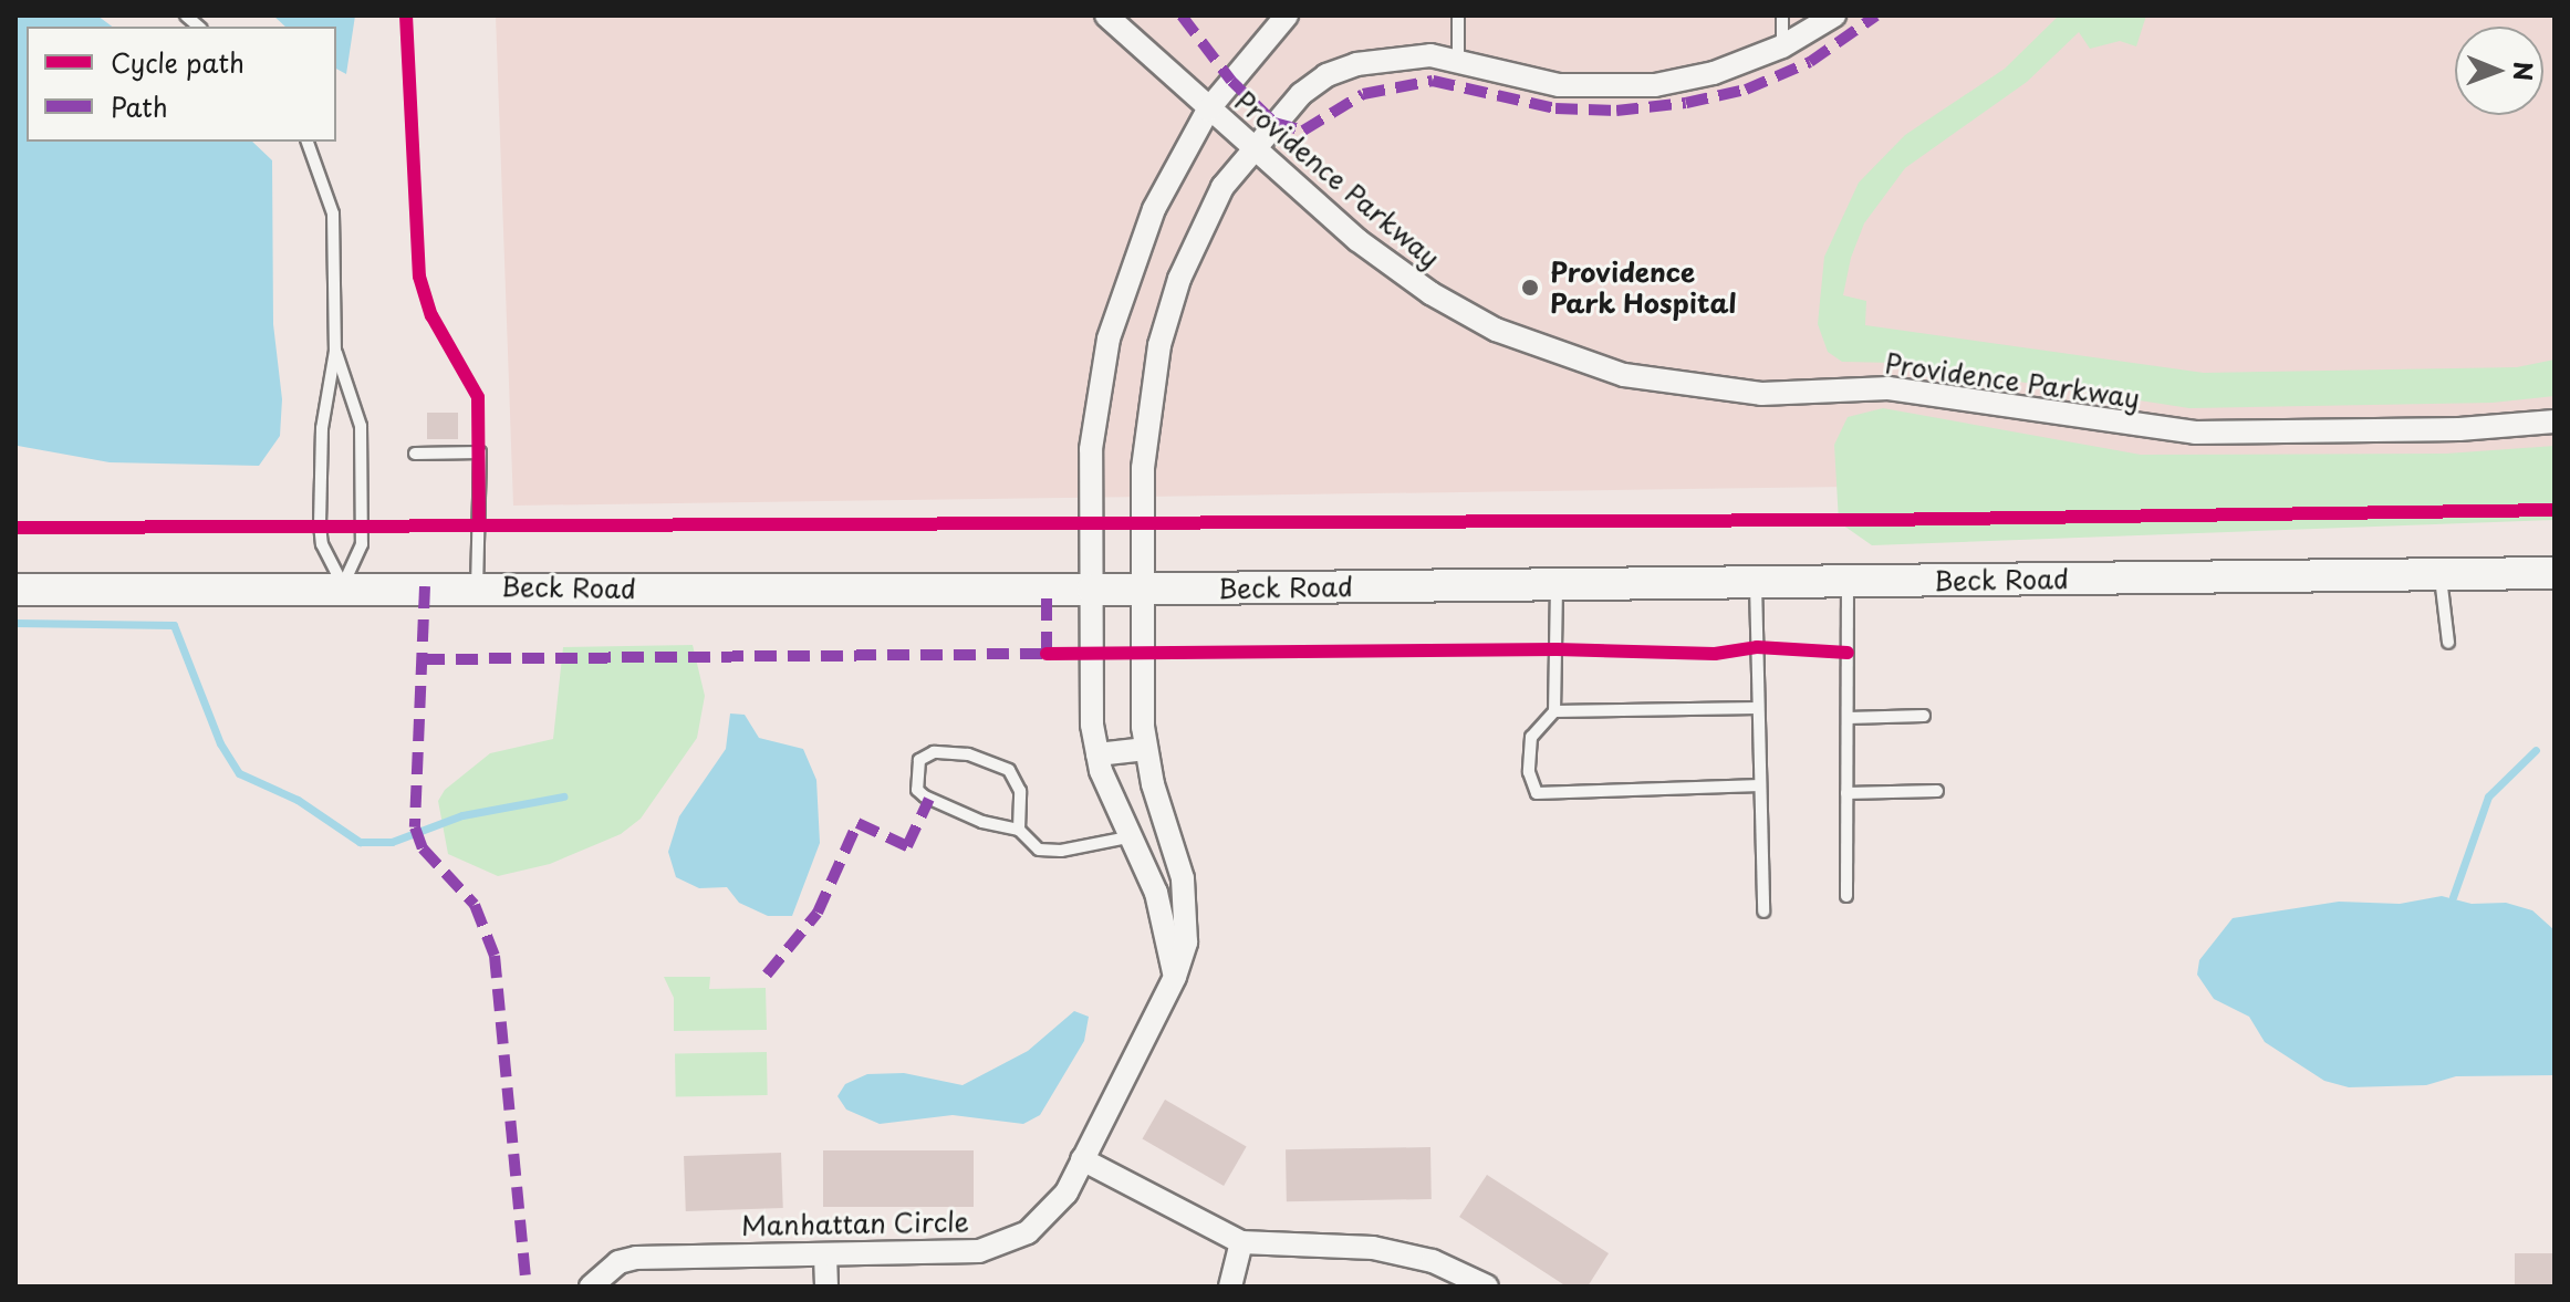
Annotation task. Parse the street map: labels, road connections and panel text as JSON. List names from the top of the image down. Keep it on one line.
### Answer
{"streets":{"main road":["Beck Road"],"street":["Providence Parkway","Manhattan Circle"]},"crossings":[["Providence Parkway","Manhattan Circle"],["Beck Road","Manhattan Circle"]],"places":["Providence Park Hospital"],"legend":["Cycle path","Path"],"north":"right"}
